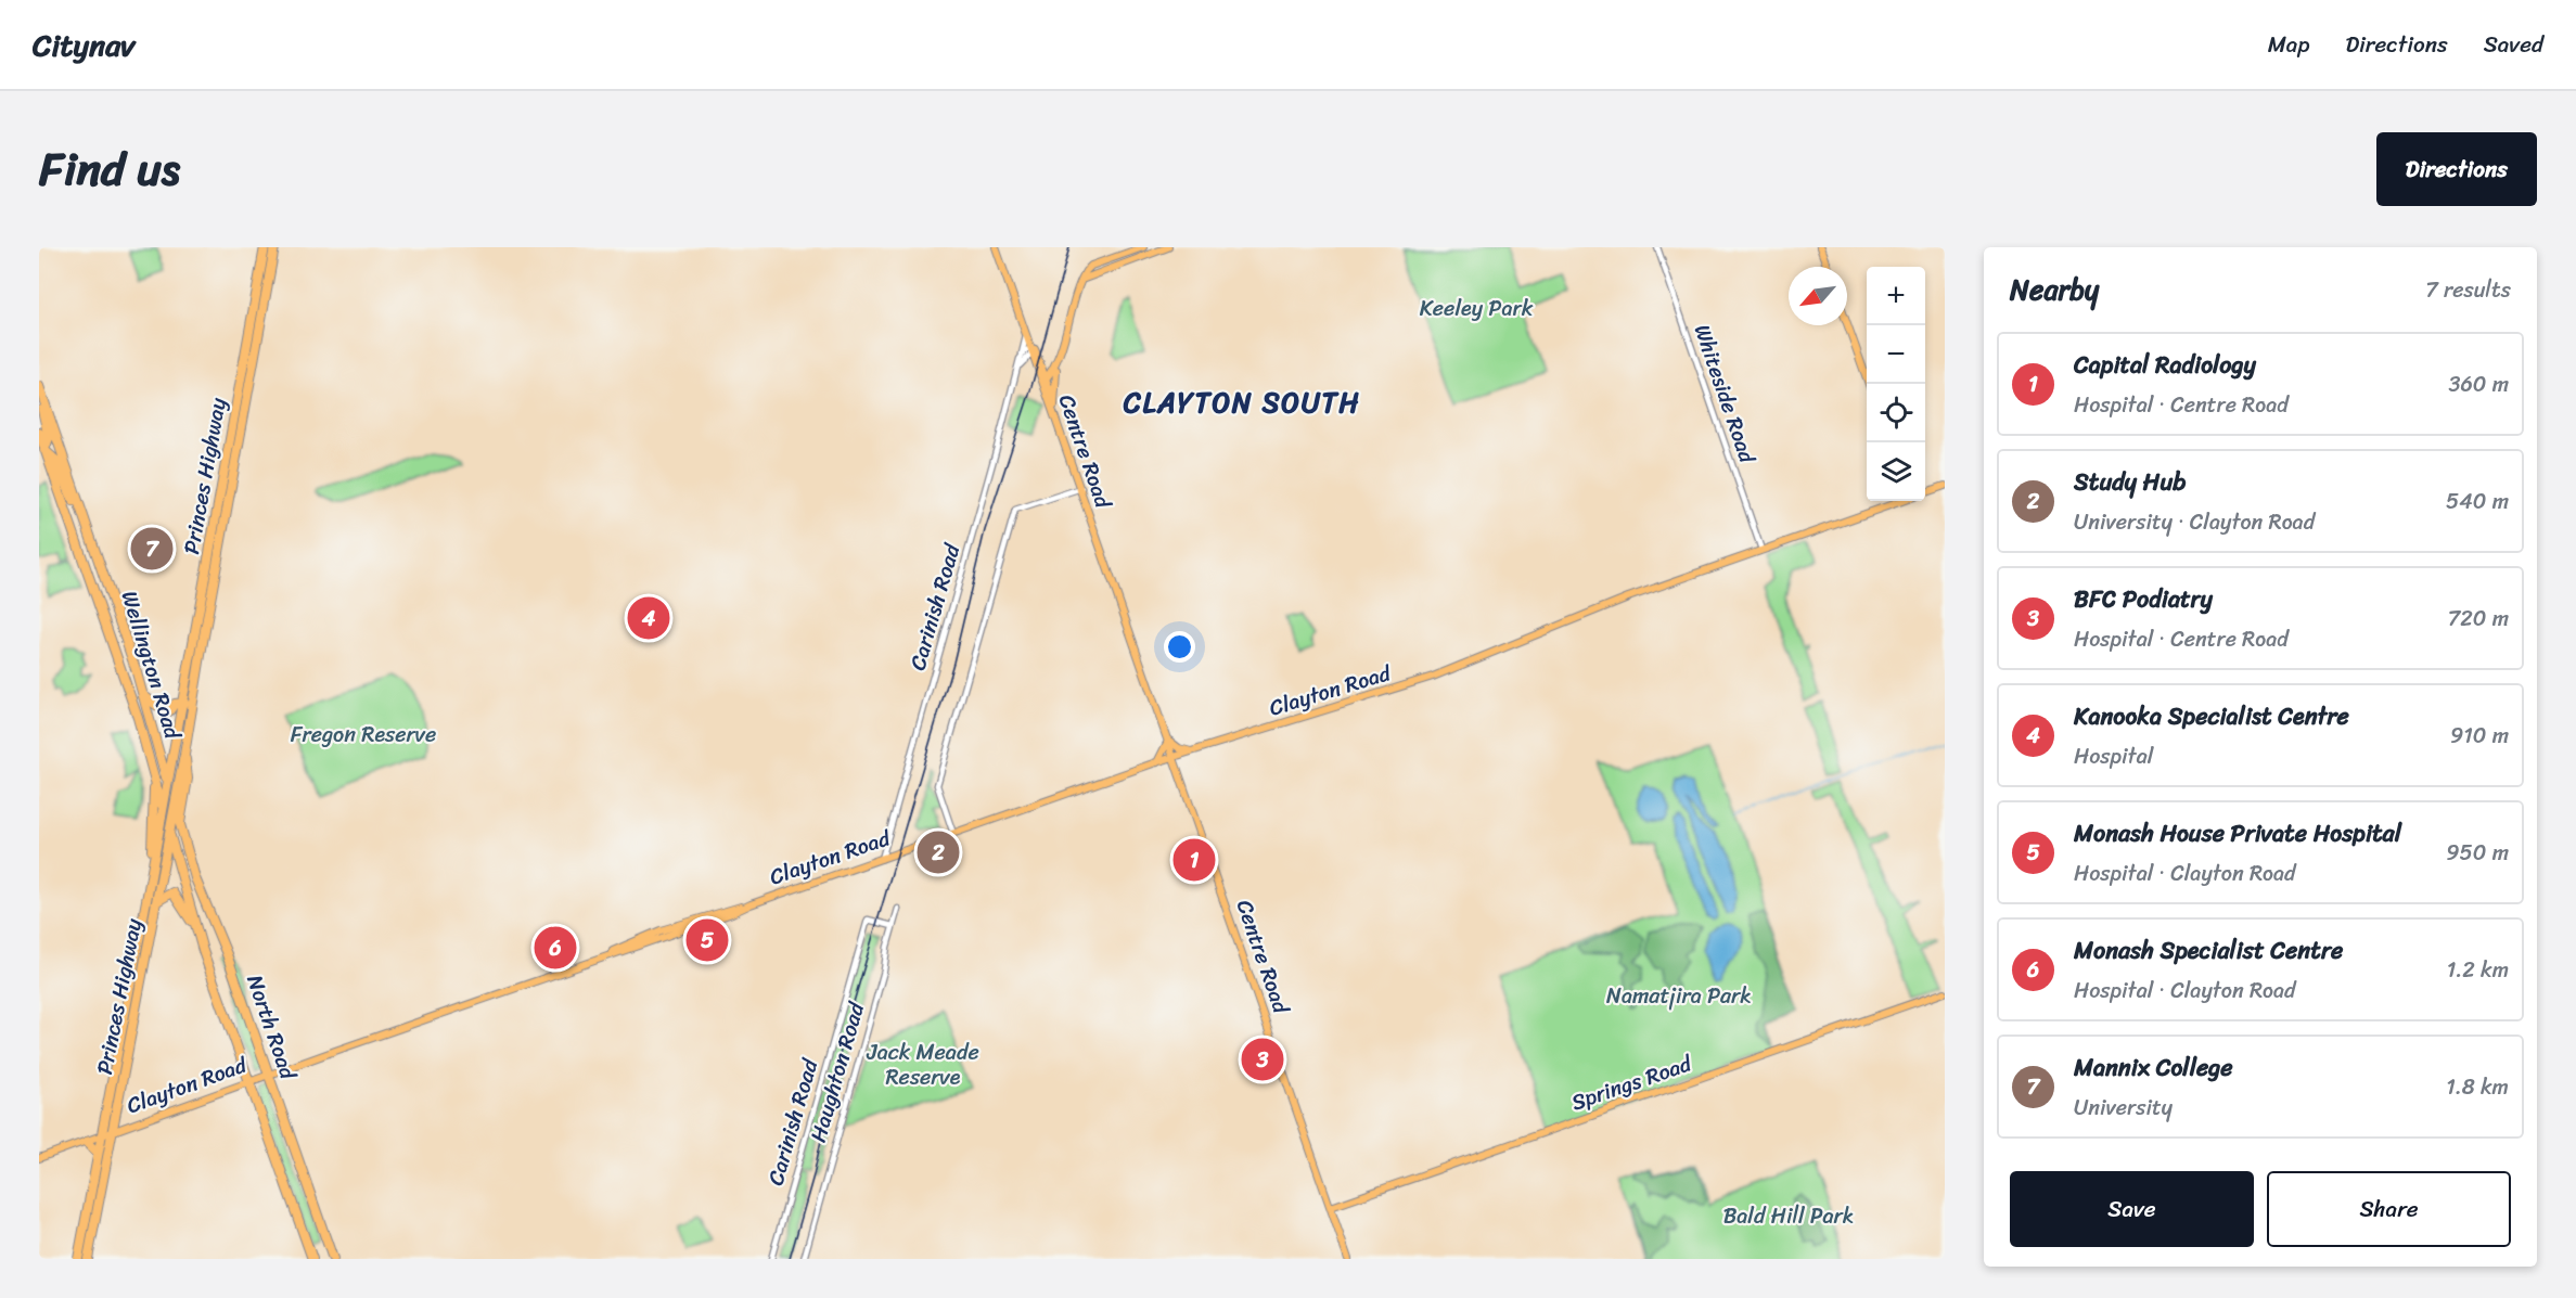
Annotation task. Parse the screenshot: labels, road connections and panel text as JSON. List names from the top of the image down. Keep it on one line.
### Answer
{"streets":{"highway":["Princes Highway","Wellington Road","North Road"],"main road":["Centre Road","Clayton Road","Springs Road"],"street":["Whiteside Road","Carinish Road","Haughton Road"]},"crossings":[["Whiteside Road","Clayton Road"],["Centre Road","Carinish Road"],["Centre Road","Clayton Road"],["Centre Road","Springs Road"],["Princes Highway","Wellington Road"],["Princes Highway","Clayton Road"],["Princes Highway","North Road"],["Carinish Road","Clayton Road"],["Carinish Road","Haughton Road"],["Wellington Road","North Road"],["Clayton Road","North Road"]],"districts":["CLAYTON SOUTH"],"parks":["Keeley Park","Fregon Reserve","Namatjira Park","Jack Meade Reserve","Bald Hill Park"],"north":"bottom left","page":{"header":"Citynav","nav":["Map","Directions","Saved"],"title":"Find us","buttons":["Directions",["Save","Share"]],"heading":["Nearby","7 results"],"map_buttons":["+","−"],"list":[{"mark":"1","name":"Capital Radiology","note":"Hospital · Centre Road","value":"360 m"},{"mark":"2","name":"Study Hub","note":"University · Clayton Road","value":"540 m"},{"mark":"3","name":"BFC Podiatry","note":"Hospital · Centre Road","value":"720 m"},{"mark":"4","name":"Kanooka Specialist Centre","note":"Hospital","value":"910 m"},{"mark":"5","name":"Monash House Private Hospital","note":"Hospital · Clayton Road","value":"950 m"},{"mark":"6","name":"Monash Specialist Centre","note":"Hospital · Clayton Road","value":"1.2 km"},{"mark":"7","name":"Mannix College","note":"University","value":"1.8 km"}],"pins":["7","4","2","1","5","6","3"]}}
